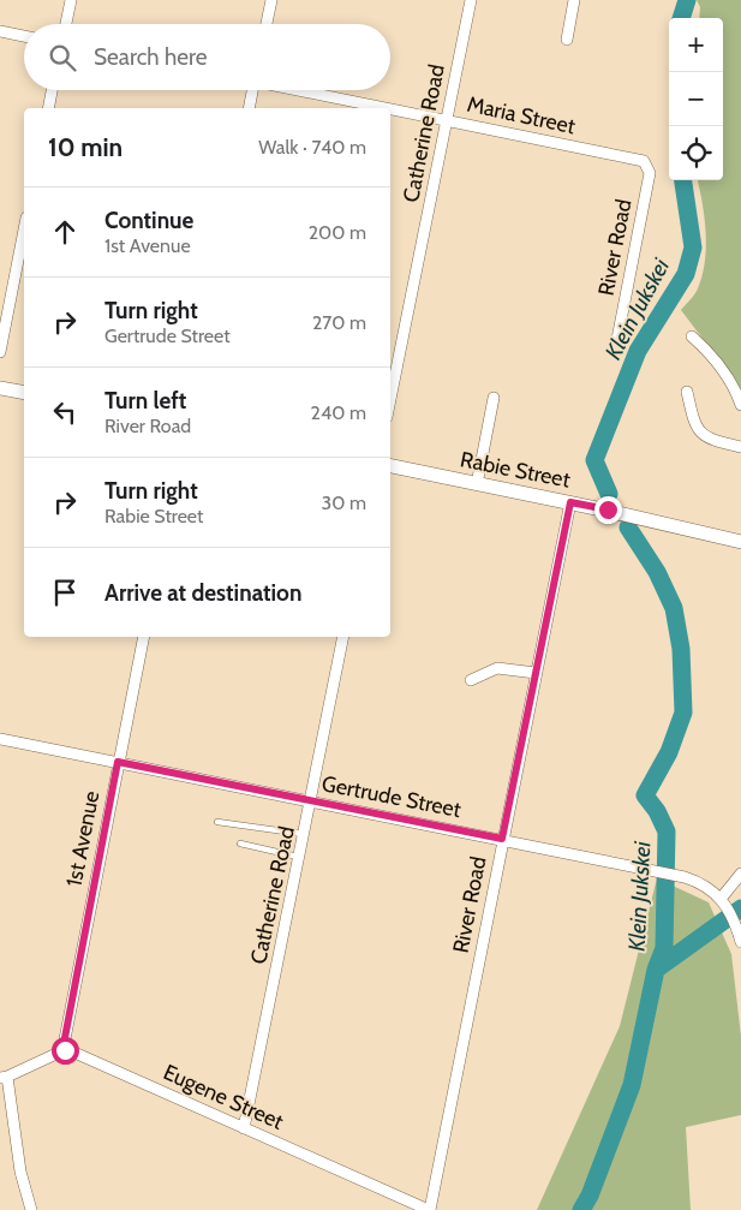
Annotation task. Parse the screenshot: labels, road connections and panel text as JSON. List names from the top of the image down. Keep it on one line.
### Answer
{"streets":{"street":["Maria Street","Catherine Road","River Road","Rabie Street","Gertrude Street","1st Avenue","Eugene Street"]},"crossings":[["Maria Street","Catherine Road"],["Maria Street","River Road"],["Catherine Road","Gertrude Street"],["Catherine Road","Eugene Street"],["River Road","Rabie Street"],["River Road","Gertrude Street"],["River Road","Eugene Street"],["Gertrude Street","1st Avenue"],["1st Avenue","Eugene Street"]],"water":["Klein Jukskei"],"page":{"map_buttons":["+","−"],"search":"Search here","heading":["10 min","Walk · 740 m"],"list":[["Continue","1st Avenue","200 m"],["Turn right","Gertrude Street","270 m"],["Turn left","River Road","240 m"],["Turn right","Rabie Street","30 m"],"Arrive at destination"]}}
